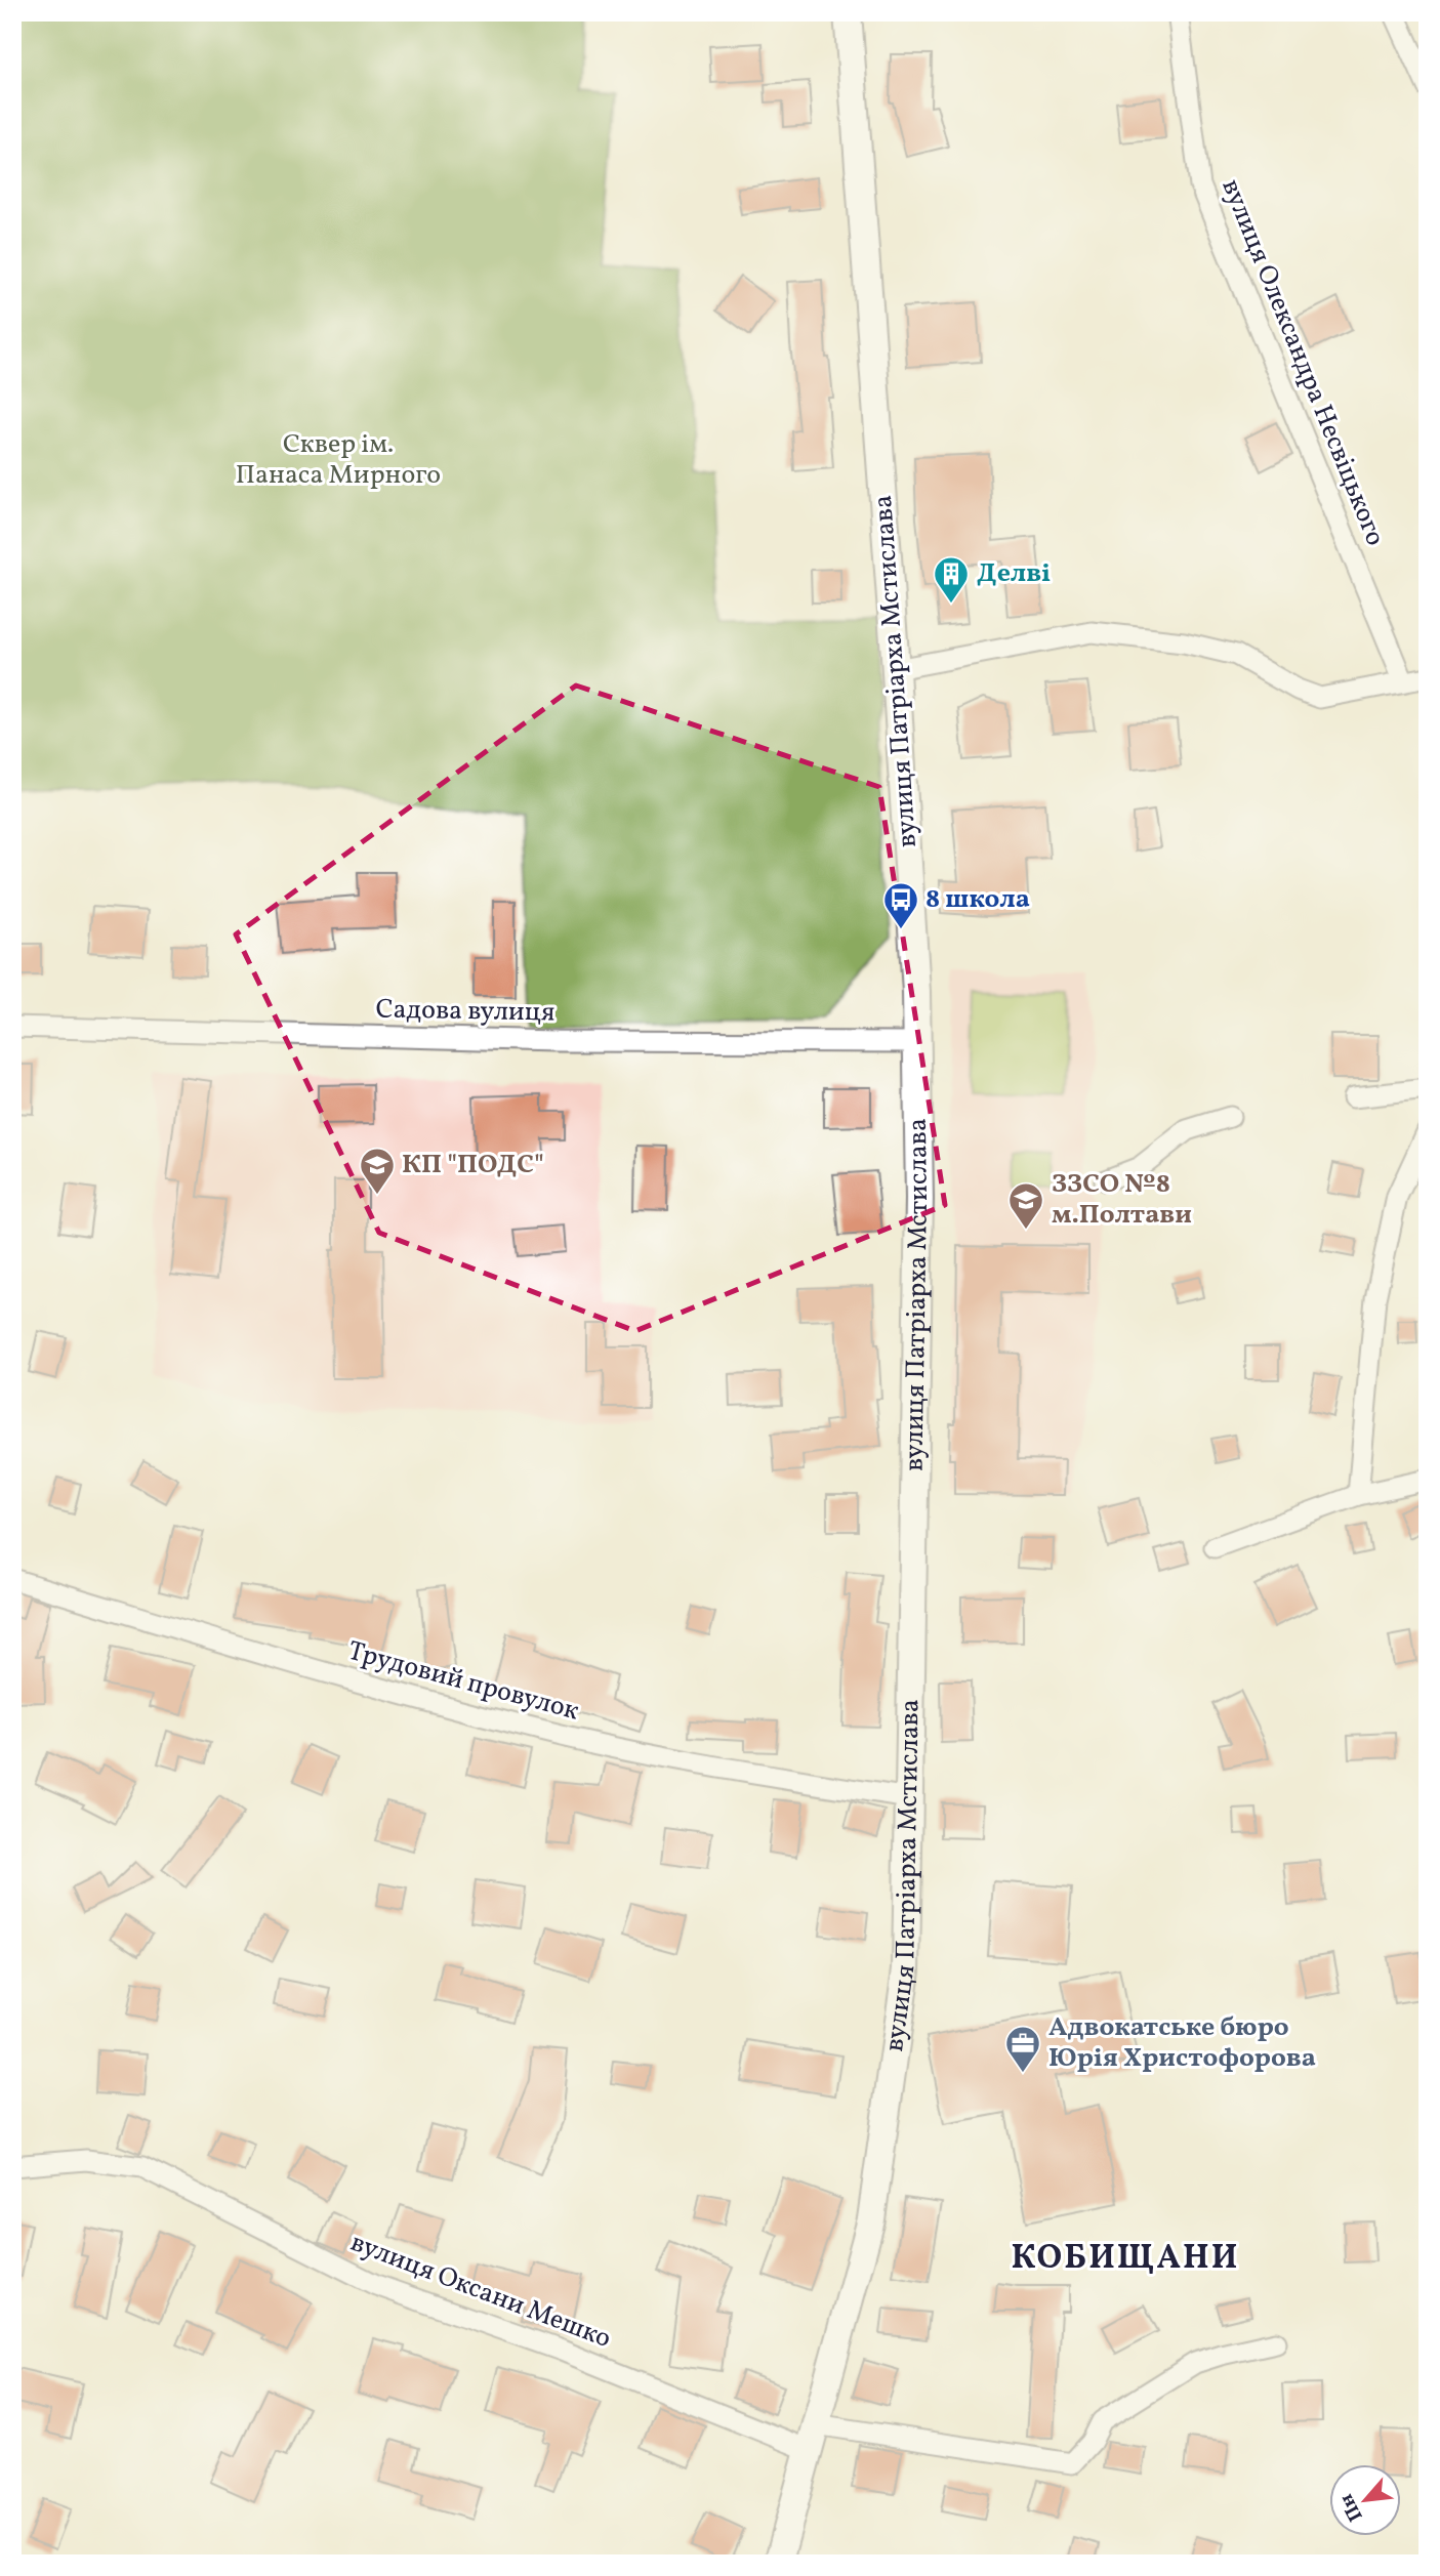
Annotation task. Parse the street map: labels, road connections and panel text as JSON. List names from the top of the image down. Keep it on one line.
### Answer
{"streets":{"main road":["вулиця Патріарха Мстислава"],"street":["вулиця Олександра Несвіцького","Садова вулиця","Трудовий провулок","вулиця Оксани Мешко"]},"crossings":[["вулиця Патріарха Мстислава","Садова вулиця"],["вулиця Патріарха Мстислава","Трудовий провулок"],["вулиця Патріарха Мстислава","вулиця Оксани Мешко"]],"districts":["КОБИЩАНИ"],"parks":["Сквер ім. Панаса Мирного"],"places":{"building":["Делві"],"bus stop":["8 школа"],"school or university":["КП \"ПОДС\"","ЗЗСО №8 м.Полтави"],"office":["Адвокатське бюро Юрія Христофорова"]},"north":"bottom left"}
